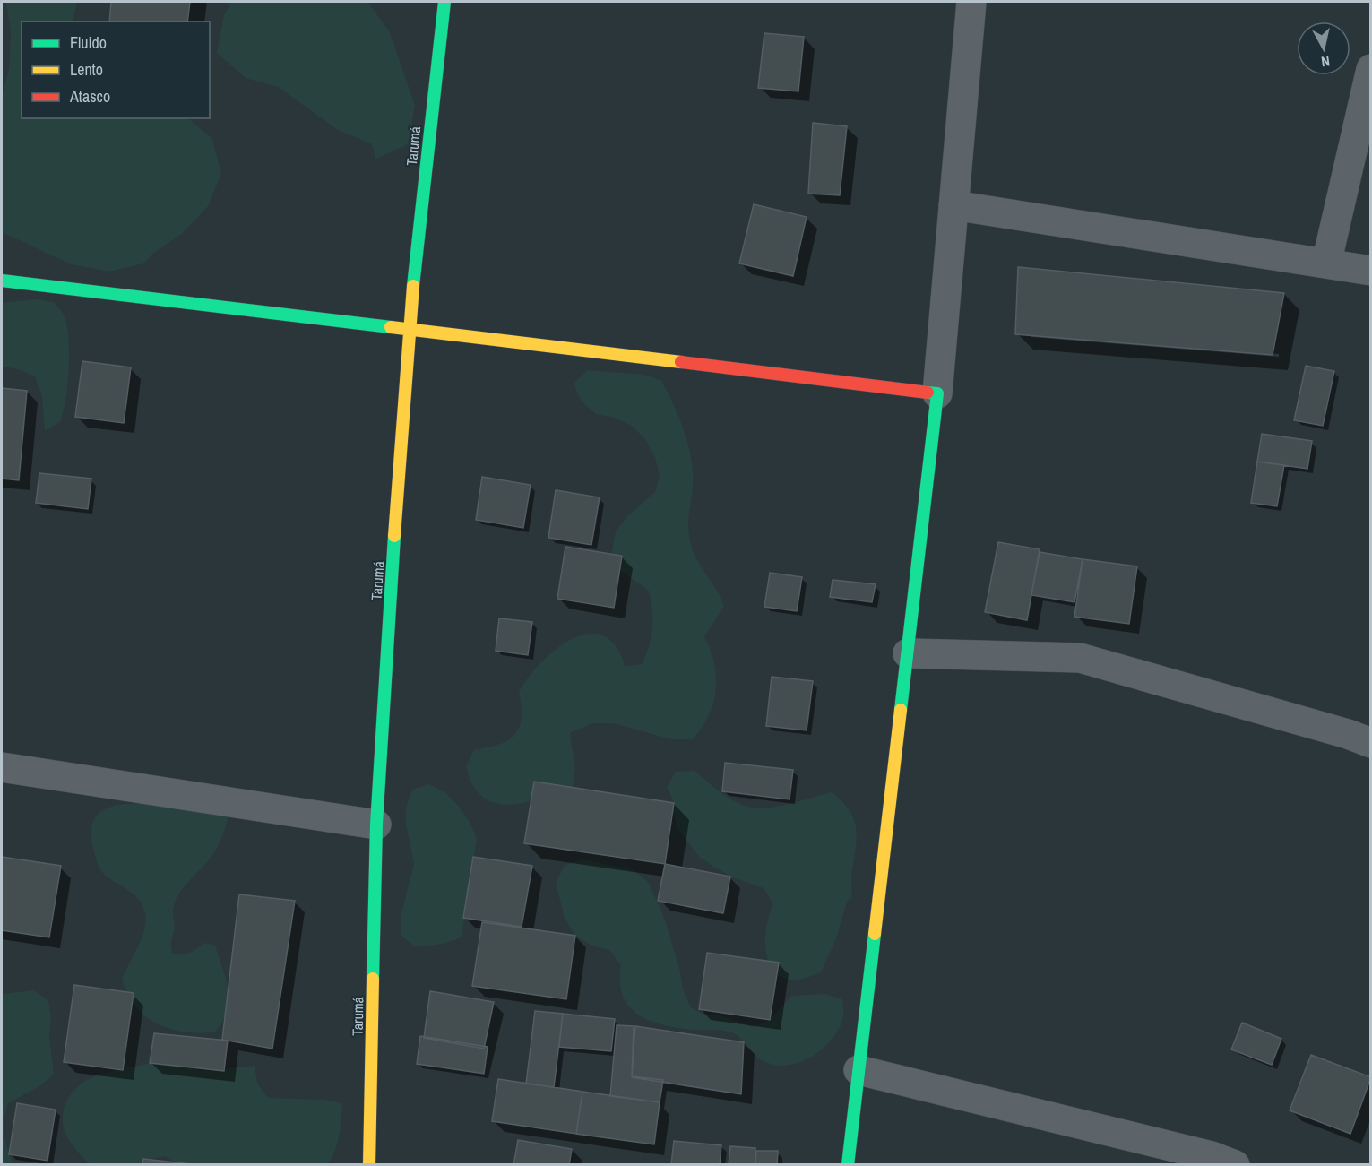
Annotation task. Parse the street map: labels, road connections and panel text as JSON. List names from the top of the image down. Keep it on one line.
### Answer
{"streets":{"street":["Tarumá"]},"legend":["Fluido","Lento","Atasco"],"north":"bottom"}
